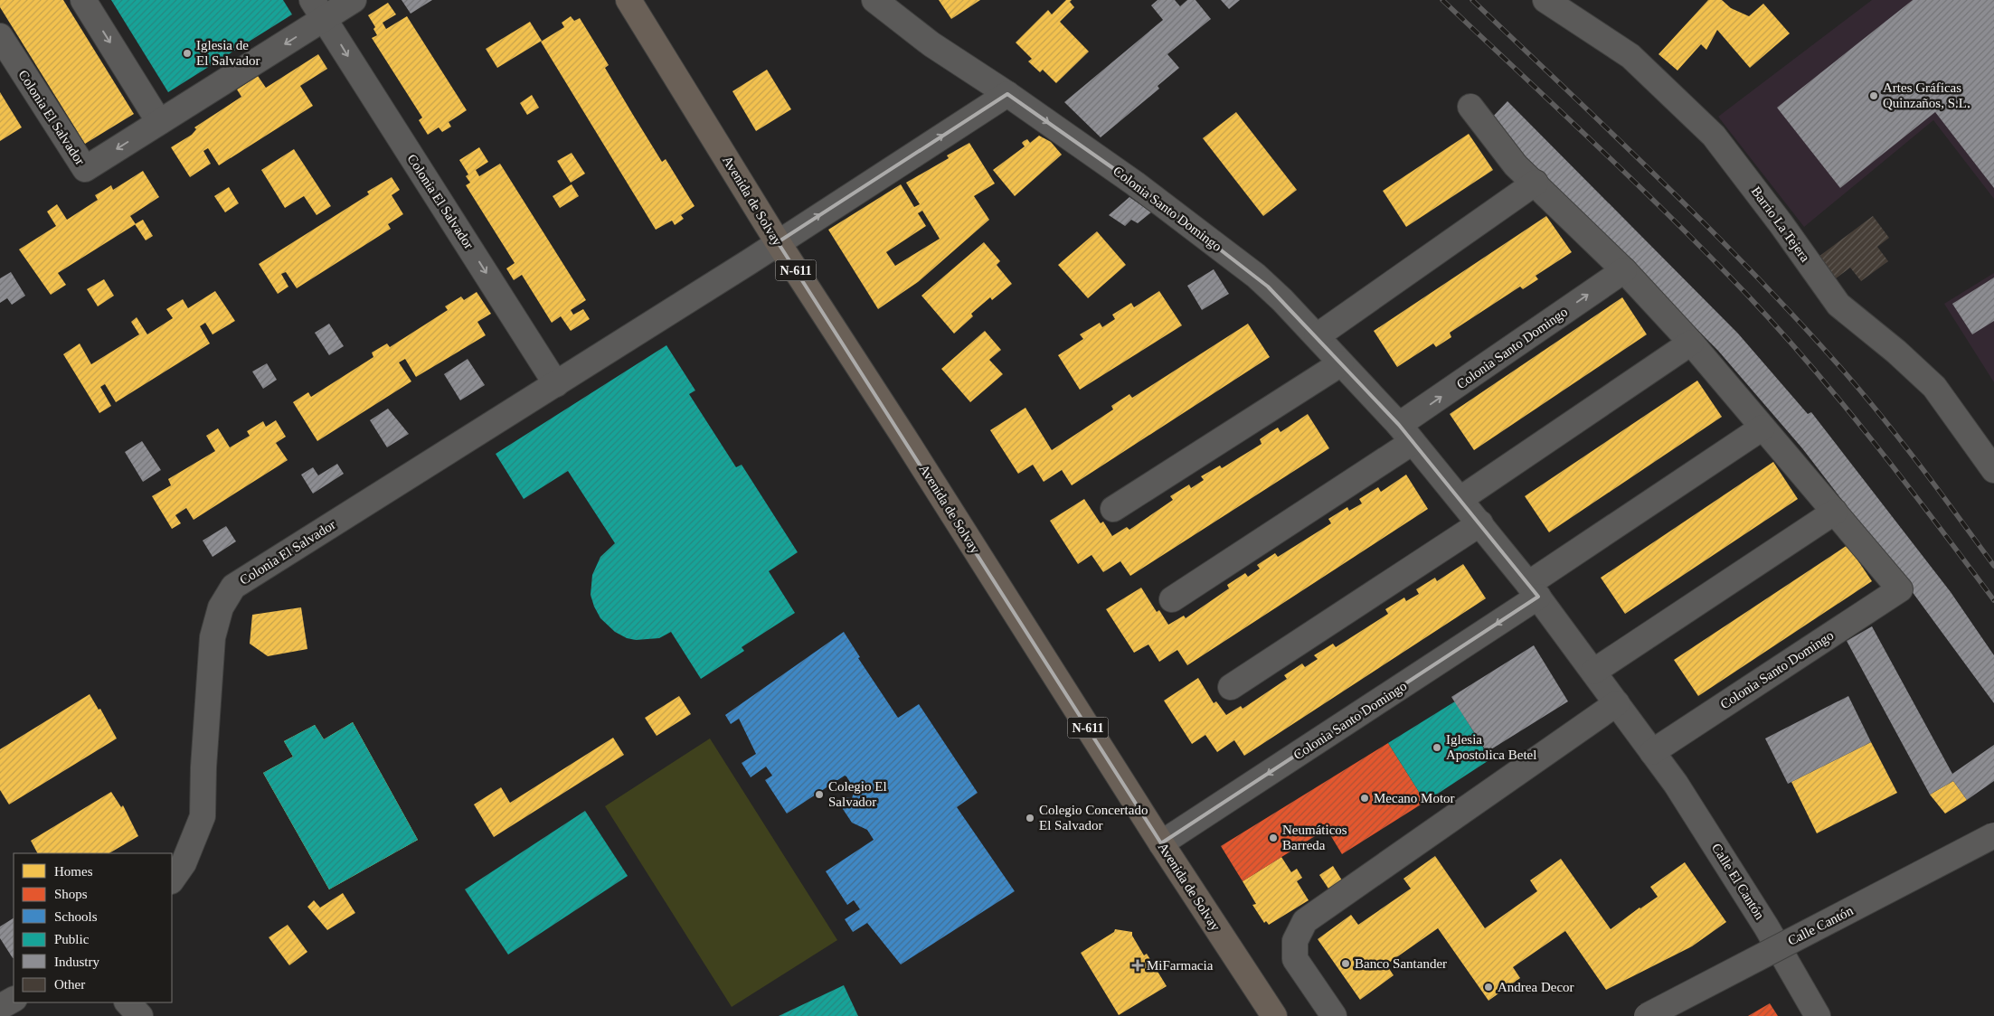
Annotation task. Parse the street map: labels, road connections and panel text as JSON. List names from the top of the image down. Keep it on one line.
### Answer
{"streets":{"highway":["Avenida de Solvay","N-611"],"street":["Colonia El Salvador","Colonia Santo Domingo","Barrio La Tejera","Calle El Cantón","Calle Cantón"]},"crossings":[["Colonia El Salvador","Avenida de Solvay"],["Avenida de Solvay","Colonia Santo Domingo"],["Colonia Santo Domingo","Calle El Cantón"]],"places":{"other":["Iglesia de El Salvador","Artes Gráficas Quinzaños, S.L.","Iglesia Apostolica Betel","Colegio El Salvador","Mecano Motor","Colegio Concertado El Salvador","Neumáticos Barreda","Banco Santander","Andrea Decor"],"health":["MiFarmacia"]},"legend":["Homes","Shops","Schools","Public","Industry","Other"]}
